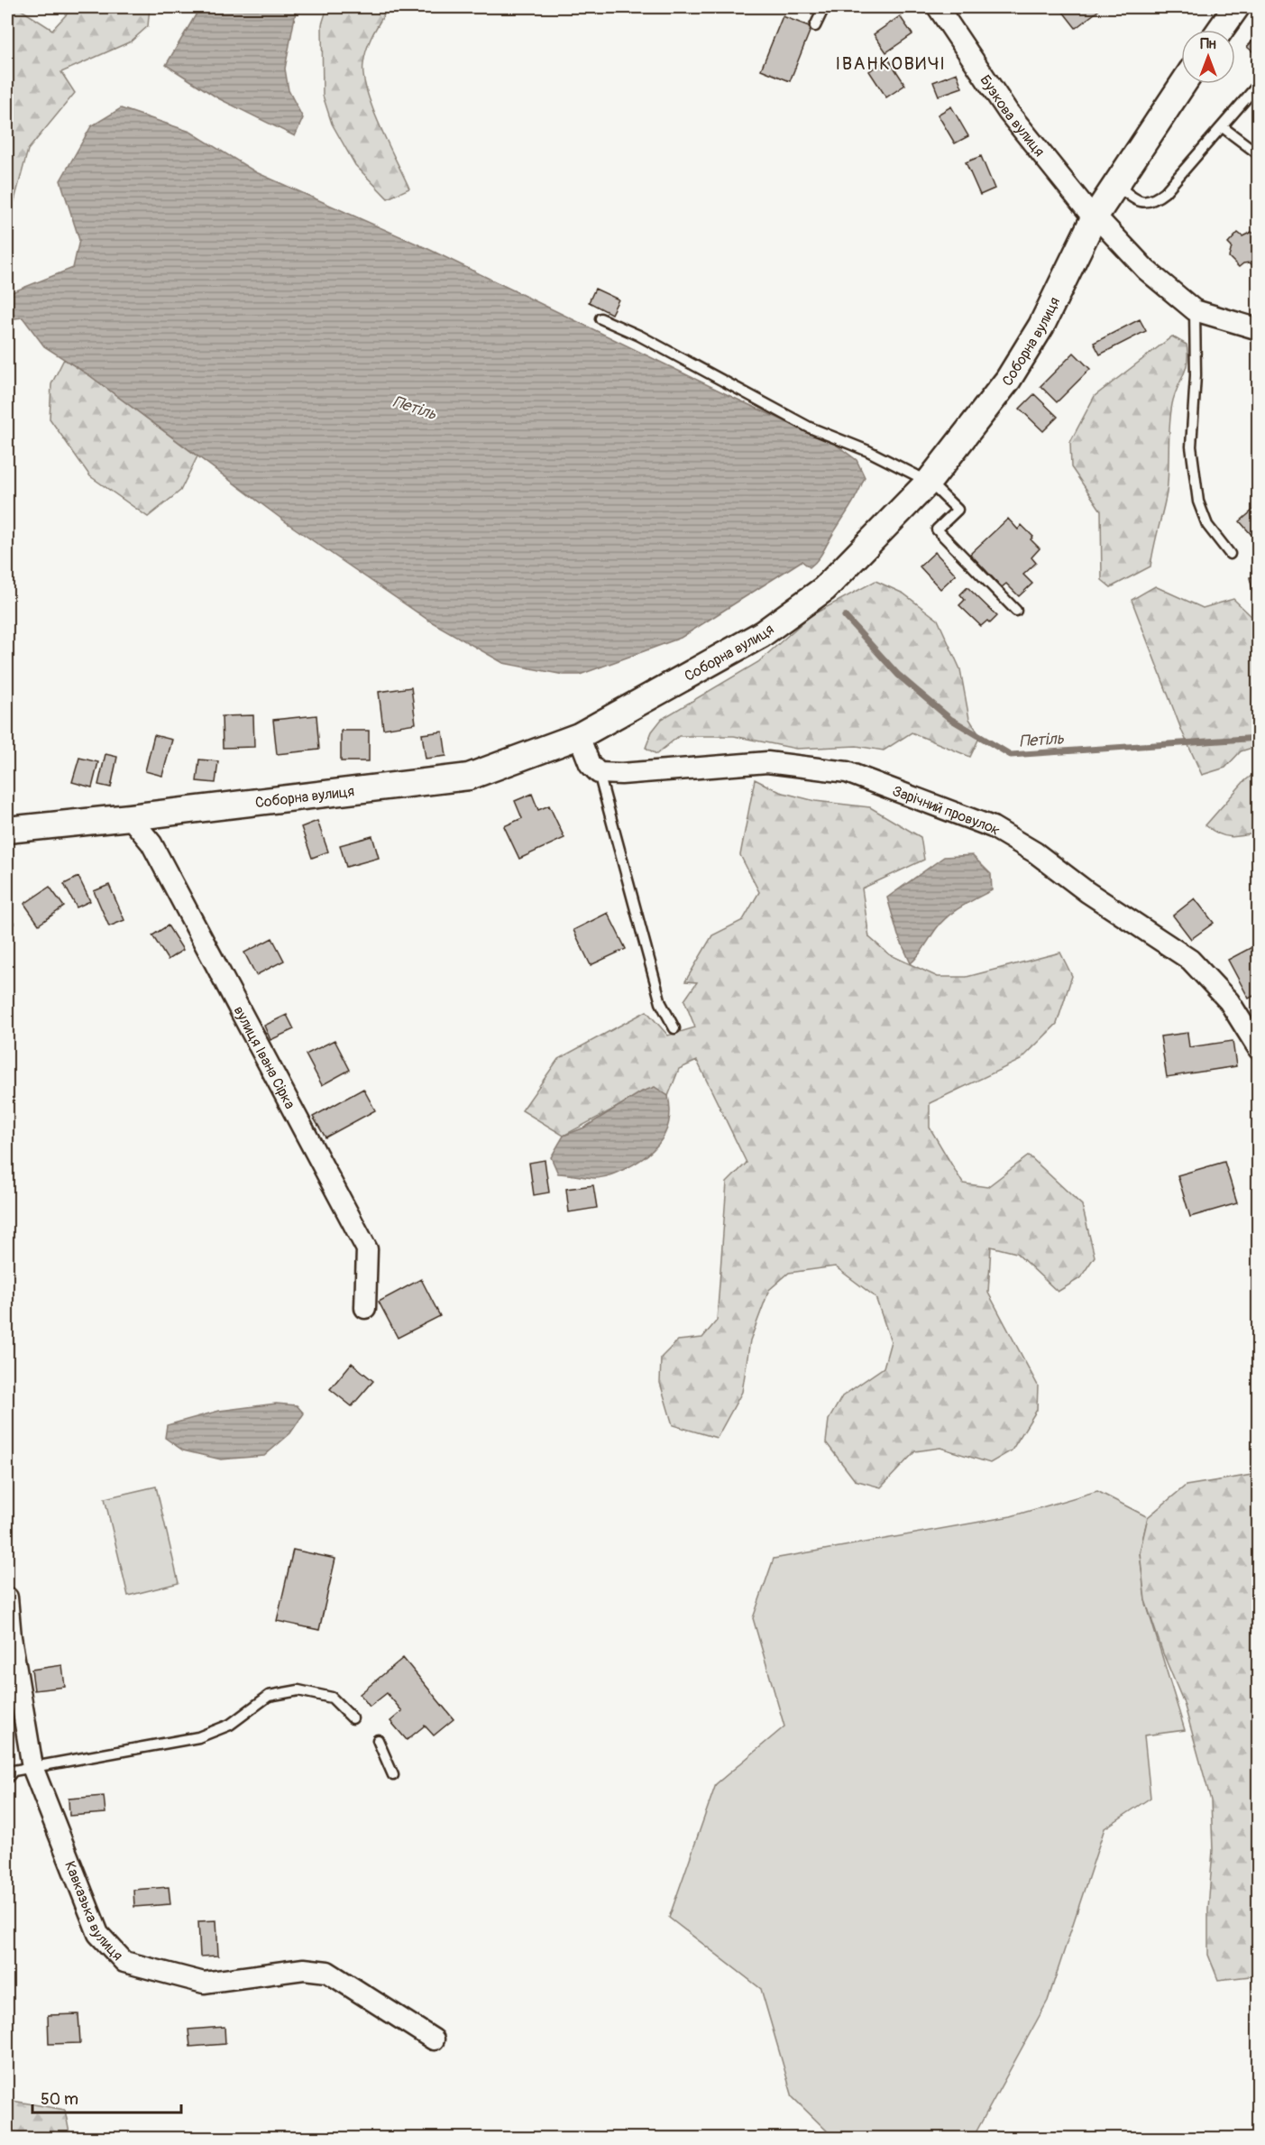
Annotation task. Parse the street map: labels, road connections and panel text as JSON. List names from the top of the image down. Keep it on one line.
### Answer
{"streets":{"street":["Бузкова вулиця","Соборна вулиця","Зарічний провулок","вулиця Івана Сірка","Кавказька вулиця"]},"crossings":[["Бузкова вулиця","Соборна вулиця"],["Соборна вулиця","вулиця Івана Сірка"]],"districts":["ІВАНКОВИЧІ"],"water":["Петіль"],"scale_bar":"50 m","north":"top"}
